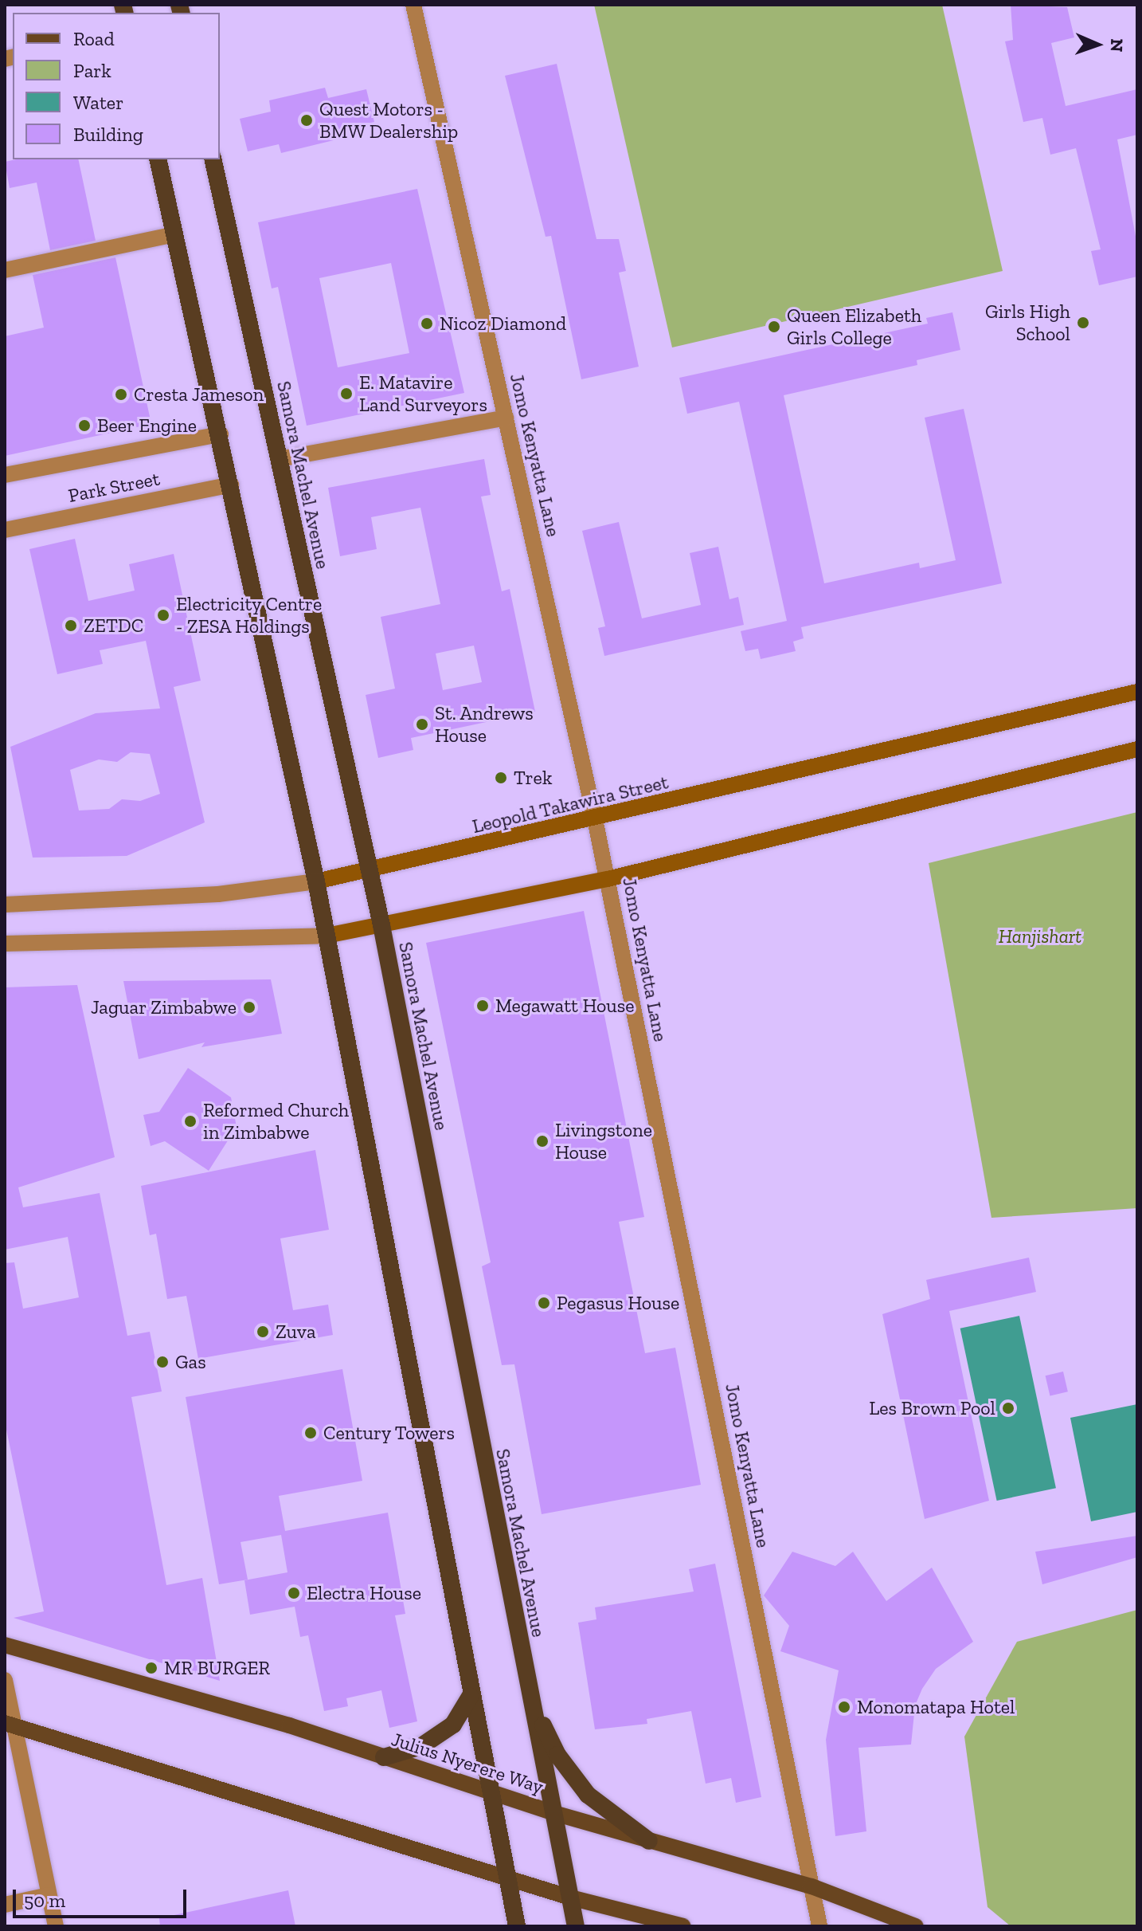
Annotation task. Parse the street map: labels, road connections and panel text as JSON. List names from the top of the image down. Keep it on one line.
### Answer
{"streets":{"highway":["Samora Machel Avenue"],"main road":["Leopold Takawira Street","Julius Nyerere Way"],"street":["Jomo Kenyatta Lane","Park Street"]},"crossings":[["Jomo Kenyatta Lane","Leopold Takawira Street"],["Jomo Kenyatta Lane","Julius Nyerere Way"],["Samora Machel Avenue","Leopold Takawira Street"],["Samora Machel Avenue","Julius Nyerere Way"]],"parks":["Hanjishart"],"places":["Quest Motors - BMW Dealership","Girls High School","Nicoz Diamond","Queen Elizabeth Girls College","E. Matavire Land Surveyors","Cresta Jameson","Beer Engine","Electricity Centre - ZESA Holdings","ZETDC","St. Andrews House","Trek","Megawatt House","Jaguar Zimbabwe","Reformed Church in Zimbabwe","Livingstone House","Pegasus House","Zuva","Gas","Les Brown Pool","Century Towers","Electra House","MR BURGER","Monomatapa Hotel"],"legend":["Road","Park","Water","Building"],"scale_bar":"50 m","north":"right"}
